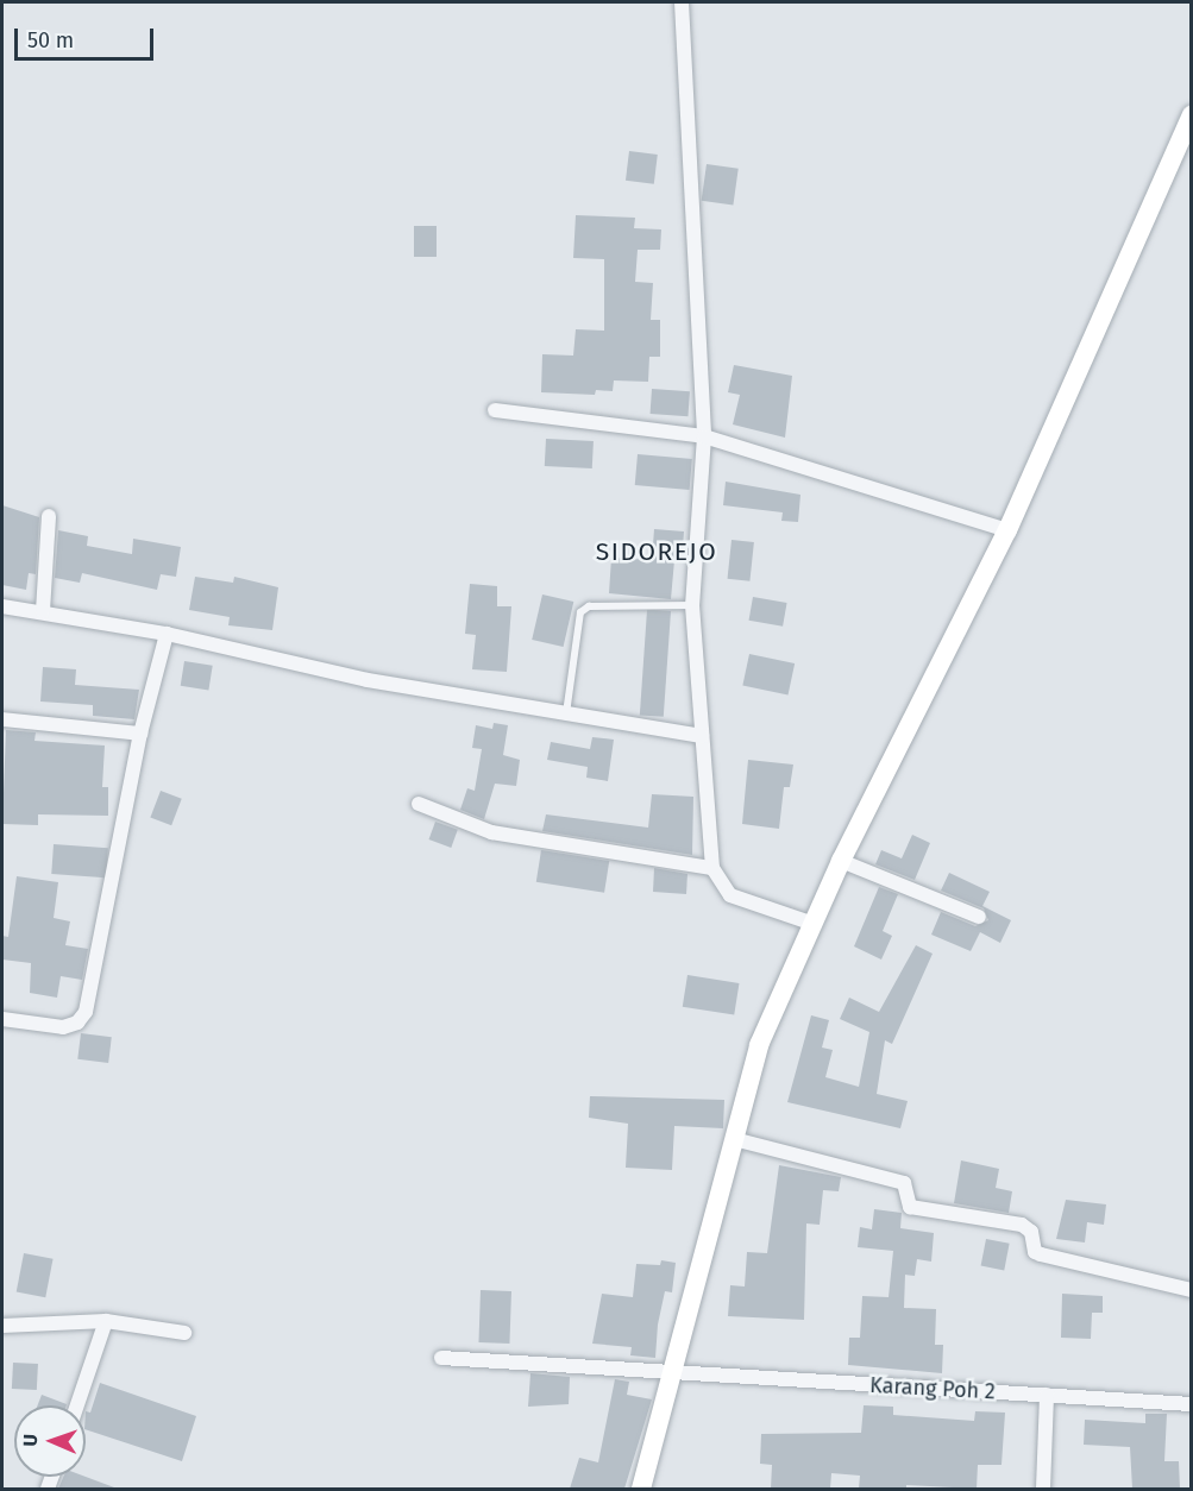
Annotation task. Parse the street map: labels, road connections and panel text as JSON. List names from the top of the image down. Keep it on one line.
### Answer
{"streets":{"street":["Karang Poh 2"]},"districts":["SIDOREJO"],"scale_bar":"50 m","north":"left"}
